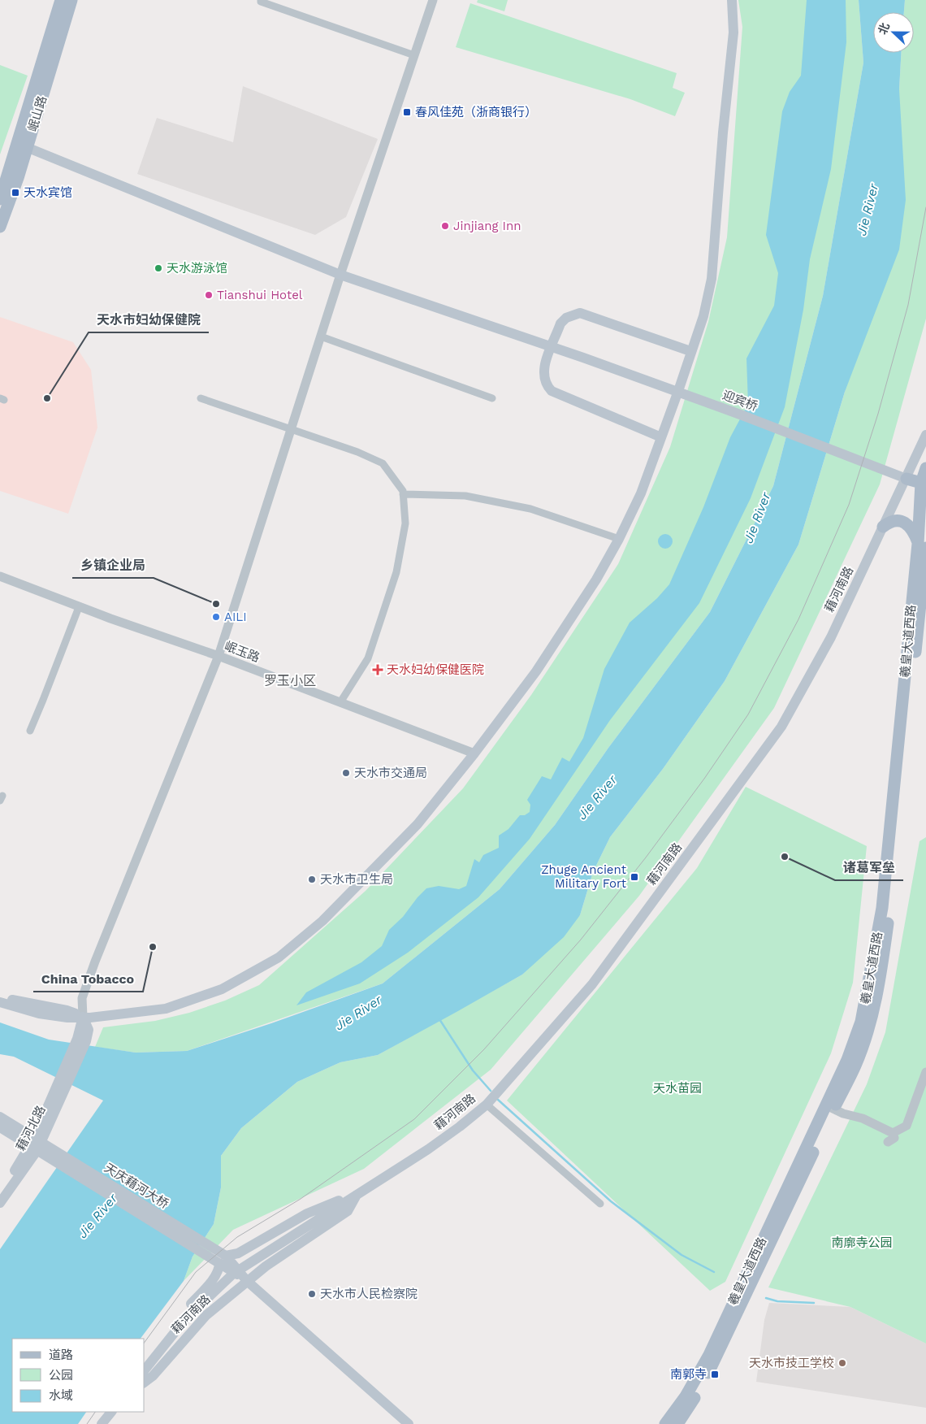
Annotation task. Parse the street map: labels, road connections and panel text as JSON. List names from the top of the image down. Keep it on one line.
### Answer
{"streets":{"main road":["岷山路","迎宾桥","藉河南路","羲皇大道西路","藉河北路","天庆藉河大桥"],"street":["岷玉路"]},"crossings":[["岷山路","迎宾桥"],["迎宾桥","藉河南路"],["藉河南路","天庆藉河大桥"],["藉河北路","天庆藉河大桥"]],"districts":["罗玉小区"],"water":["Jie River"],"parks":["天水苗园","南廓寺公园"],"places":{"transit":["春风佳苑（浙商银行）","天水宾馆","Zhuge Ancient Military Fort","南郭寺"],"other":["Jinjiang Inn","天水游泳馆","Tianshui Hotel","天水市妇幼保健院","乡镇企业局","AILI","天水市交通局","诸葛军垒","天水市卫生局","China Tobacco","天水市人民检察院","天水市技工学校"],"health":["天水妇幼保健医院"]},"legend":["道路","公园","水域"],"north":"left"}
